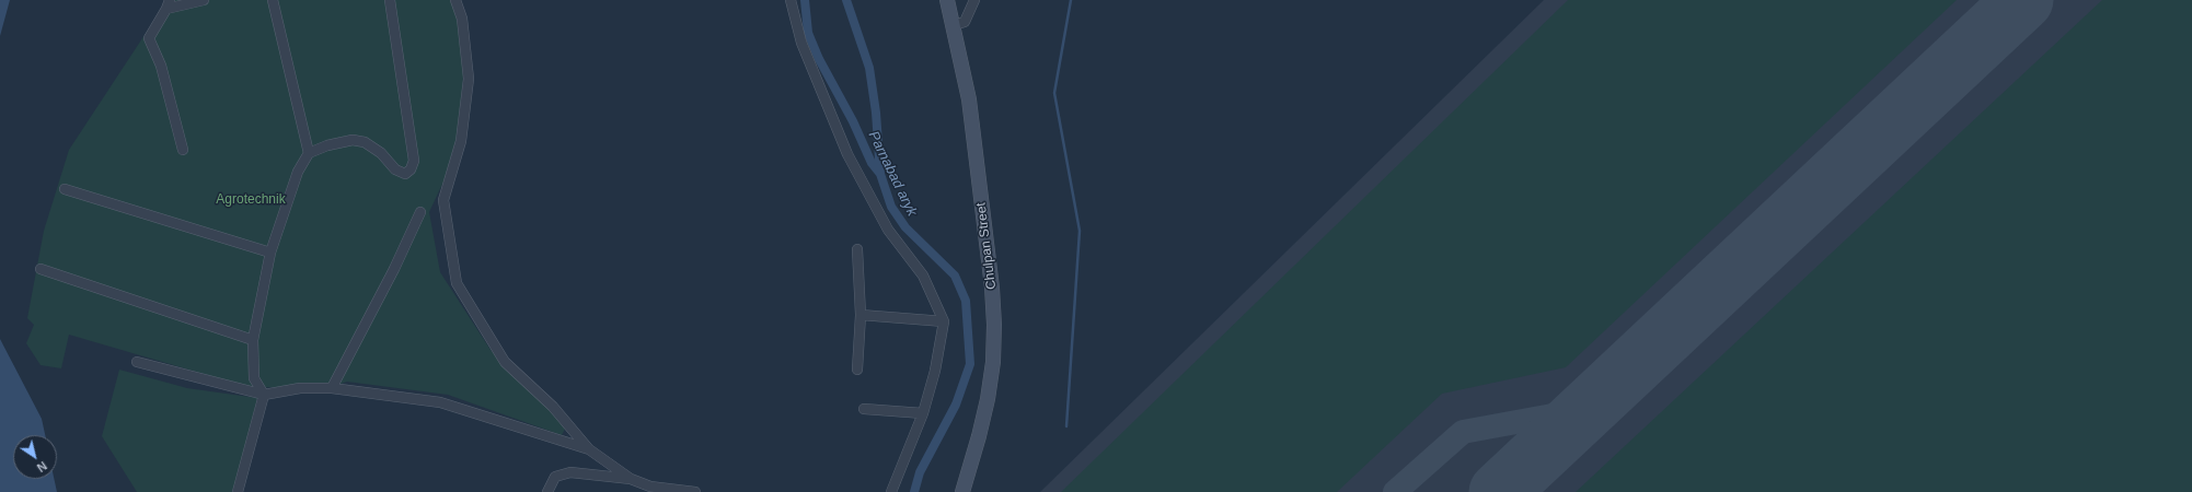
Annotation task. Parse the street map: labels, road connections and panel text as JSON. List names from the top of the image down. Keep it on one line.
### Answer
{"streets":{"main road":["Chulpan Street"]},"water":["Parnabad aryk"],"parks":["Agrotechnik"],"north":"bottom right"}
